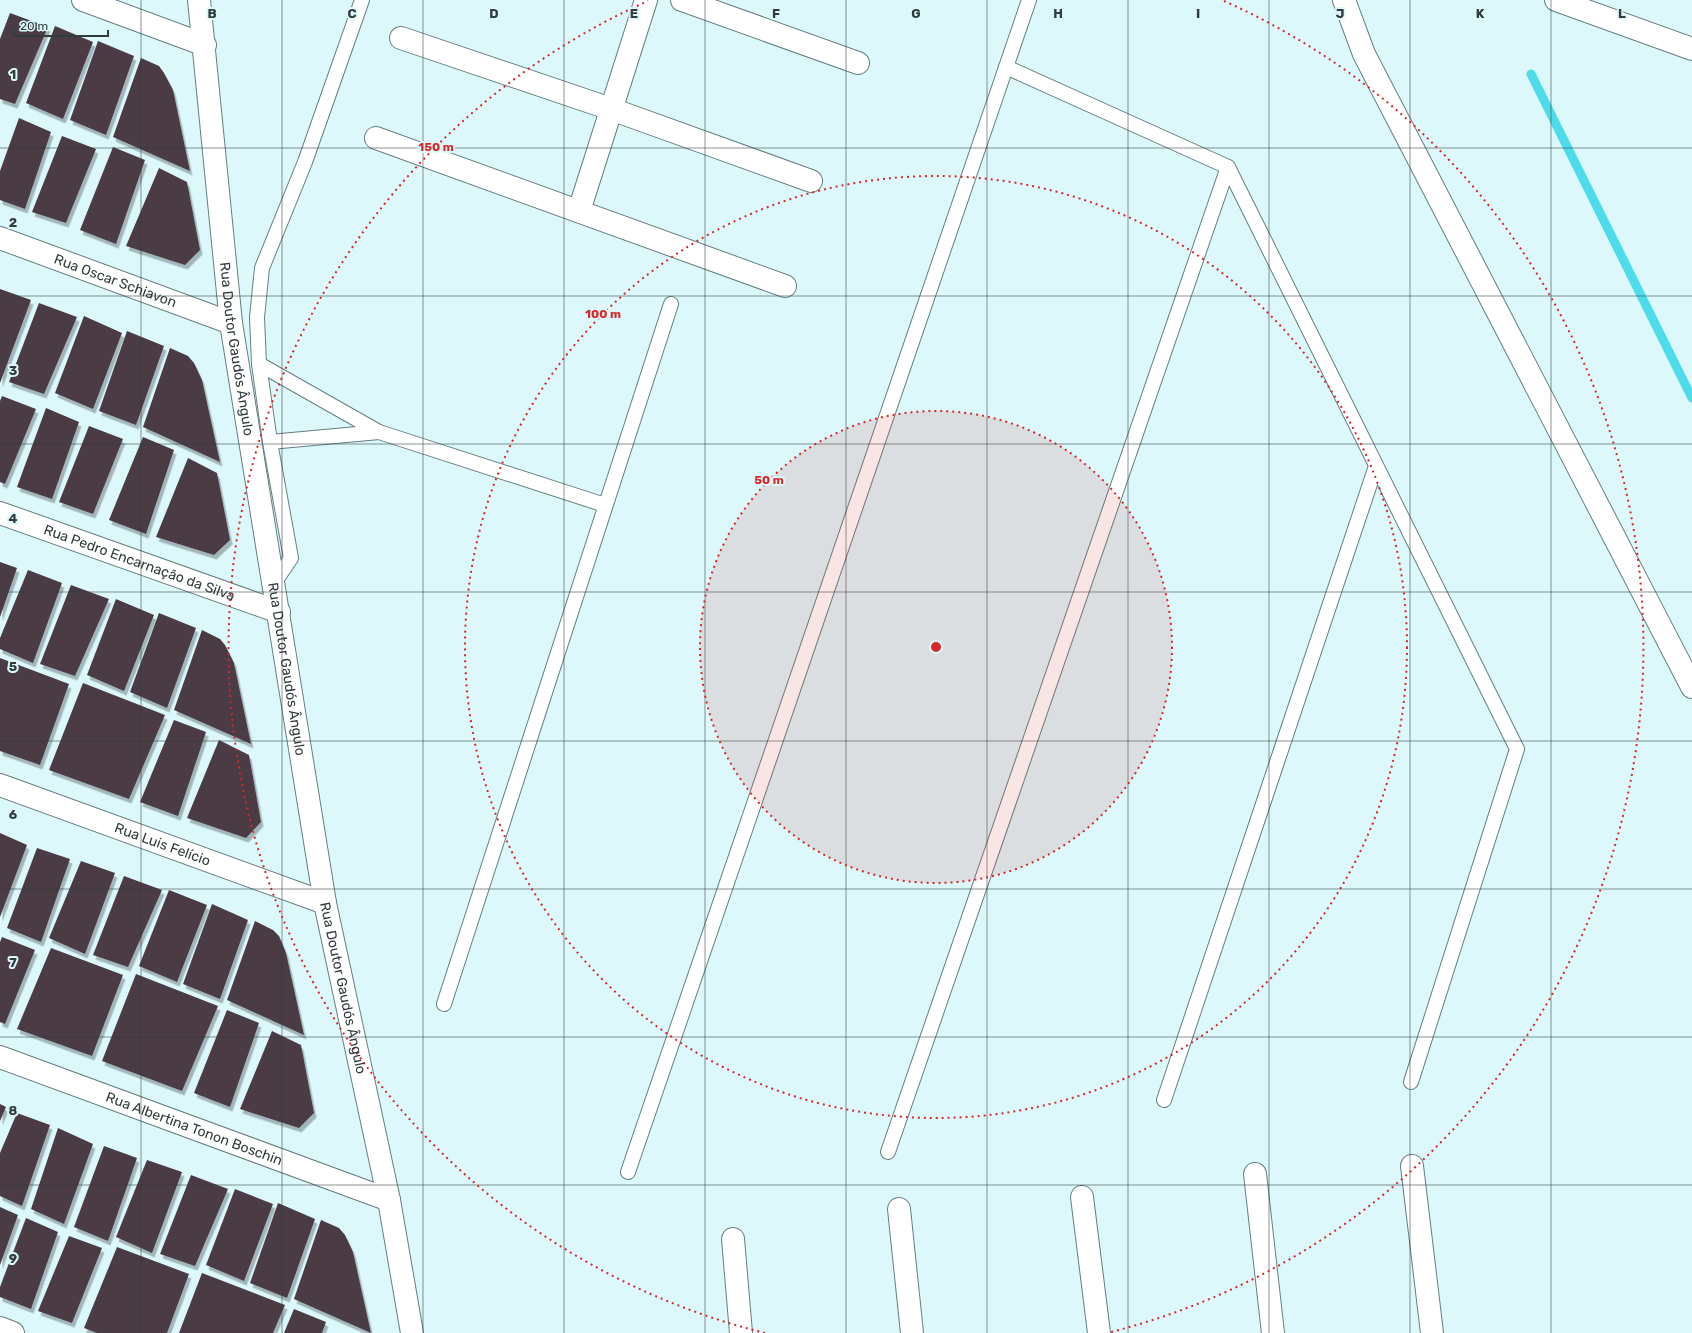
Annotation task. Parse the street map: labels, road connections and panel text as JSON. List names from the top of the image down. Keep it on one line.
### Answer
{"streets":{"street":["Rua Oscar Schiavon","Rua Doutor Gaudós Ângulo","Rua Pedro Encarnação da Silva","Rua Luis Felício","Rua Albertina Tonon Boschin"]},"crossings":[["Rua Oscar Schiavon","Rua Doutor Gaudós Ângulo"],["Rua Doutor Gaudós Ângulo","Rua Pedro Encarnação da Silva"],["Rua Doutor Gaudós Ângulo","Rua Luis Felício"],["Rua Doutor Gaudós Ângulo","Rua Albertina Tonon Boschin"]],"scale_bar":"20 m","grid":{"columns":["B","C","D","E","F","G","H","I","J","K","L"],"rows":["1","2","3","4","5","6","7","8","9"]},"rings":["150 m","100 m","50 m"]}
